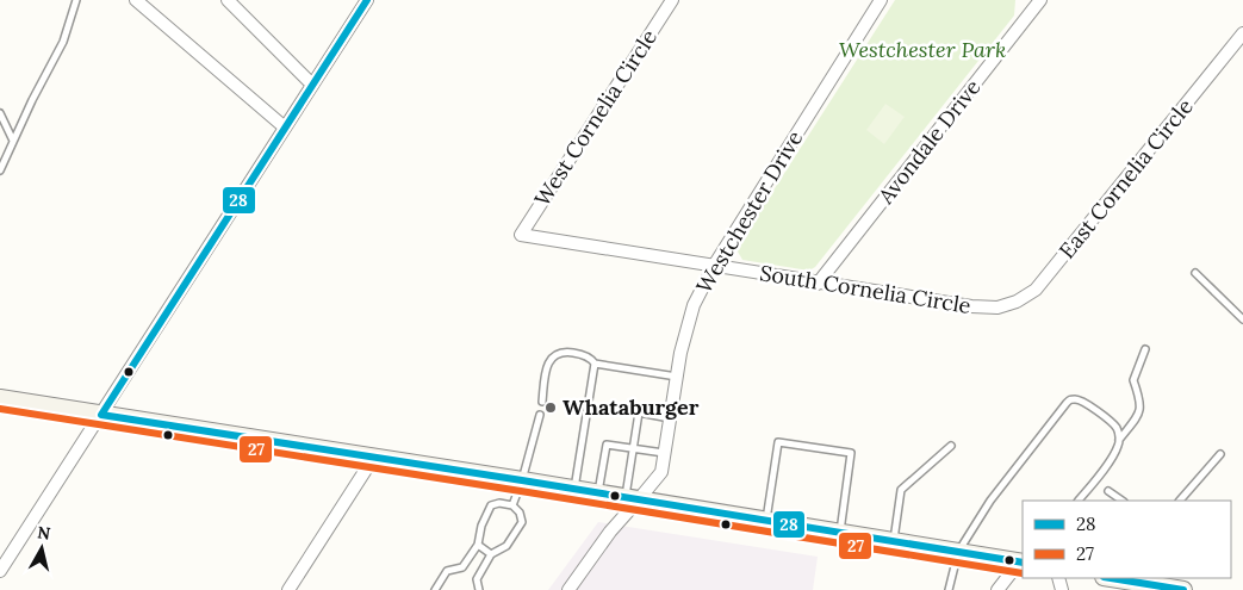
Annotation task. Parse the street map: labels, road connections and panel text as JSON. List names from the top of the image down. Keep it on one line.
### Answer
{"streets":{"street":["West Cornelia Circle","Avondale Drive","East Cornelia Circle","Westchester Drive","South Cornelia Circle"]},"crossings":[["West Cornelia Circle","South Cornelia Circle"],["Avondale Drive","South Cornelia Circle"],["East Cornelia Circle","South Cornelia Circle"],["Westchester Drive","South Cornelia Circle"]],"parks":["Westchester Park"],"places":["Whataburger"],"lines":["transit line 28","transit line 27"],"legend":["28","27"],"north":"top"}
